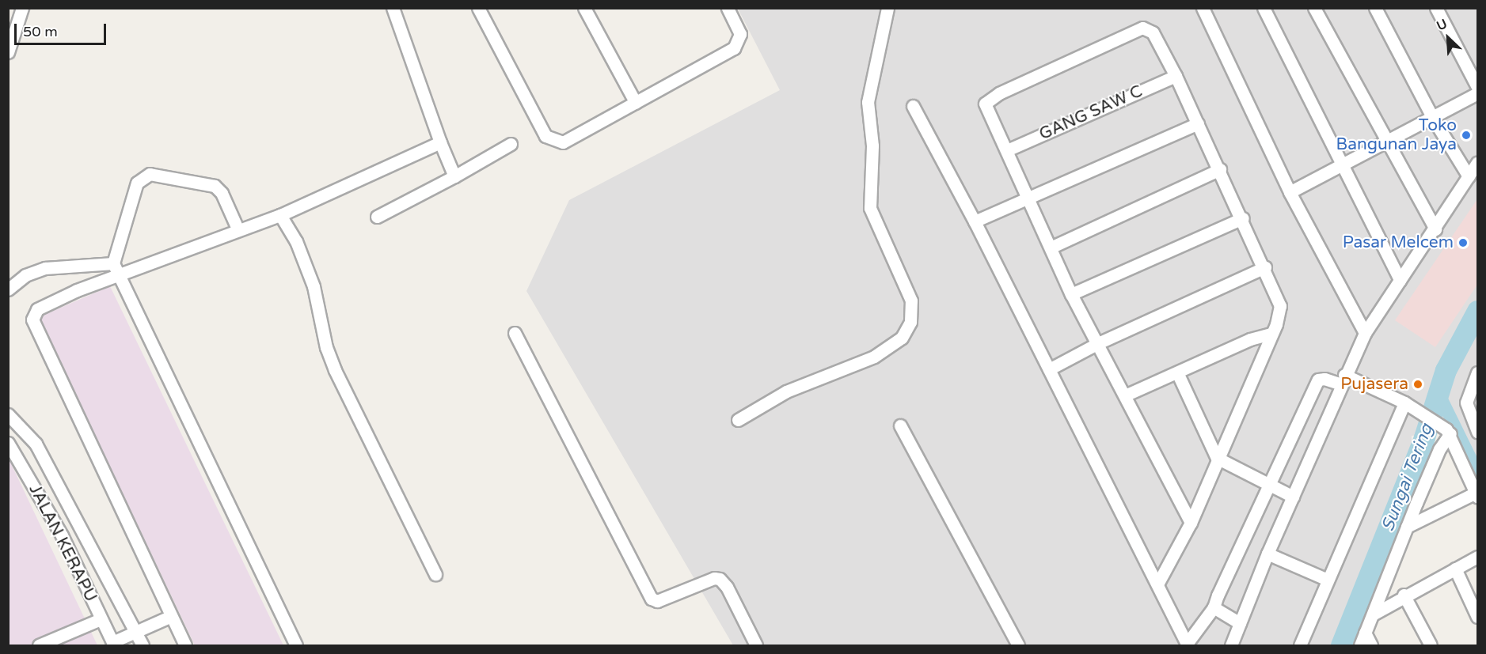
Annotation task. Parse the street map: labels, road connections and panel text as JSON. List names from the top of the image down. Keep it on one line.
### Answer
{"streets":{"street":["GANG SAW C","JALAN KERAPU"]},"water":["Sungai Tering"],"places":["Toko Bangunan Jaya","Pasar Melcem","Pujasera"],"scale_bar":"50 m","north":"top left"}
